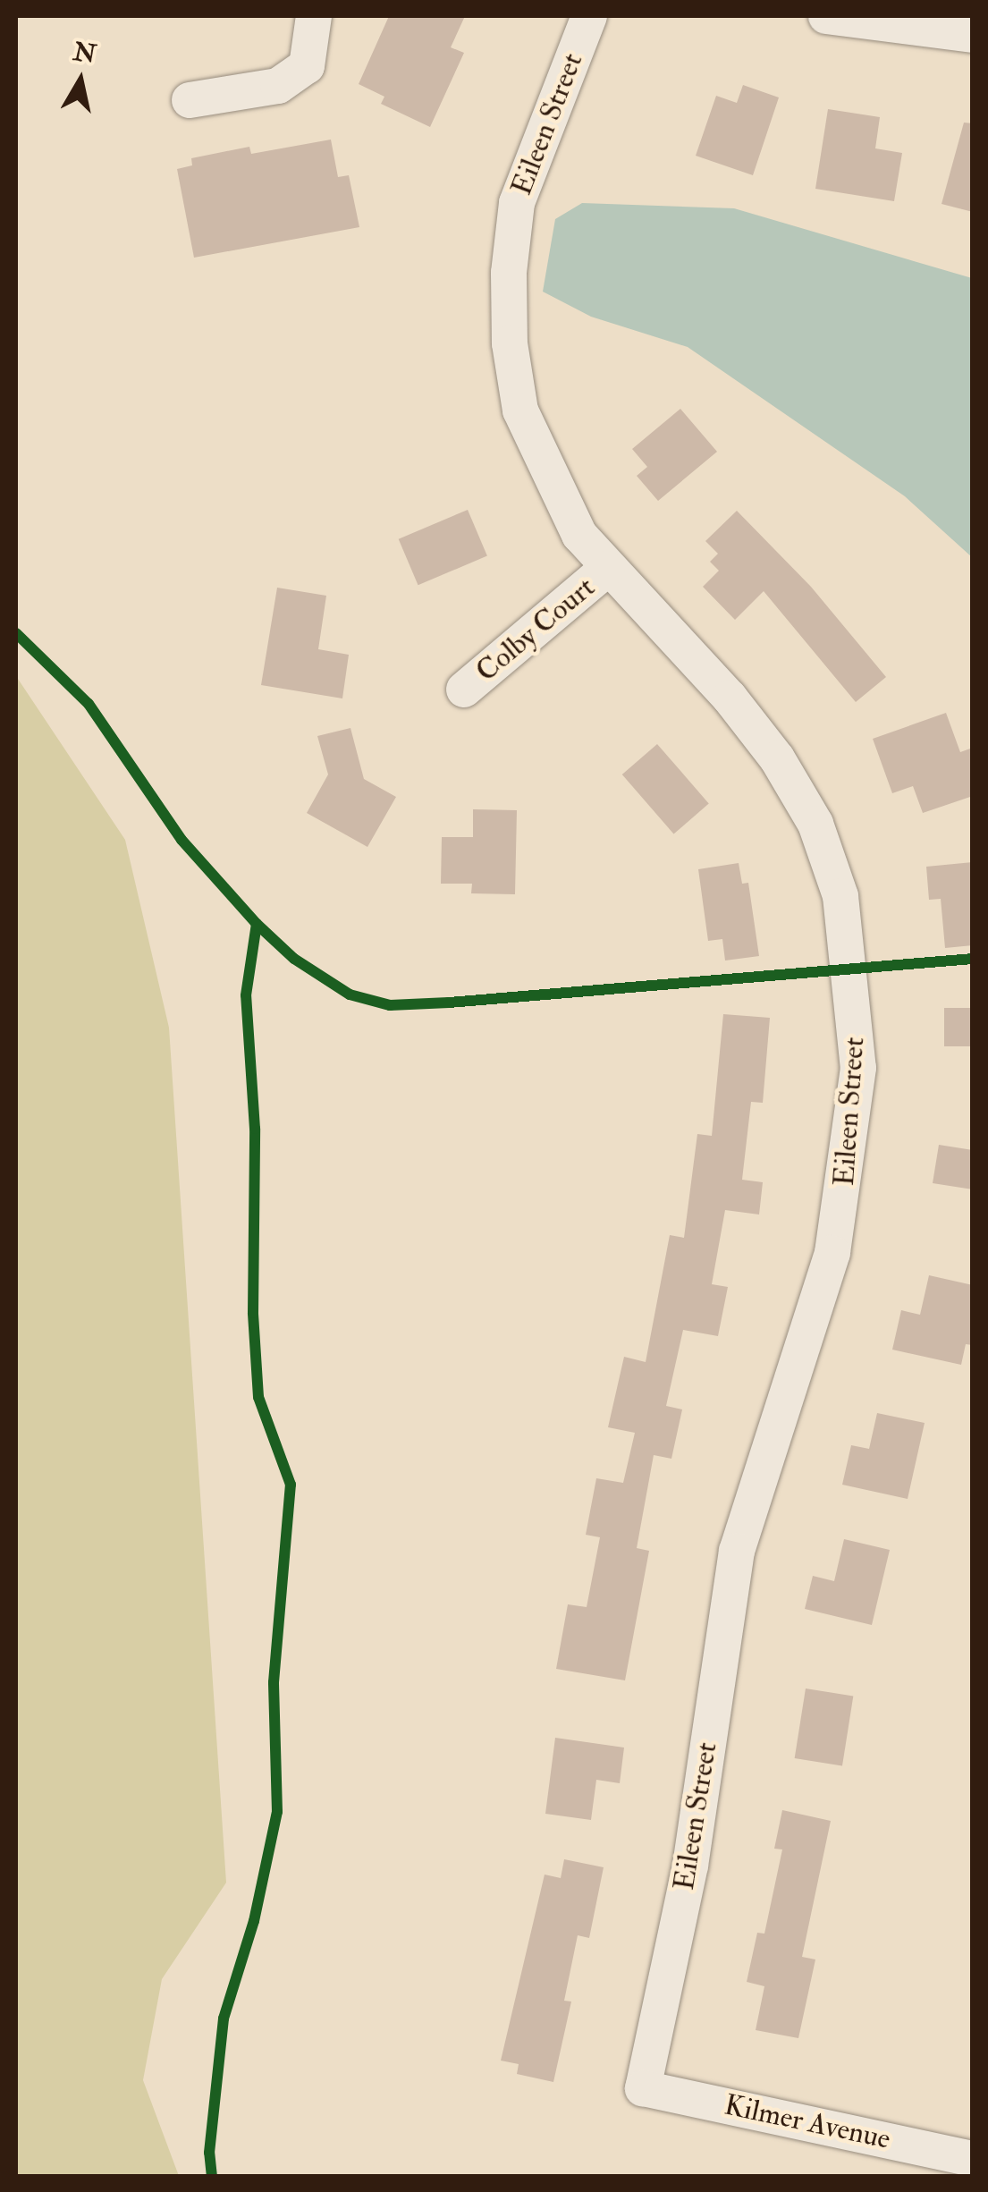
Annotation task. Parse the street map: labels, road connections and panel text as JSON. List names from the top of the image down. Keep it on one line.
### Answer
{"streets":{"street":["Eileen Street","Colby Court","Kilmer Avenue"]},"crossings":[["Eileen Street","Colby Court"],["Eileen Street","Kilmer Avenue"]],"north":"top"}
